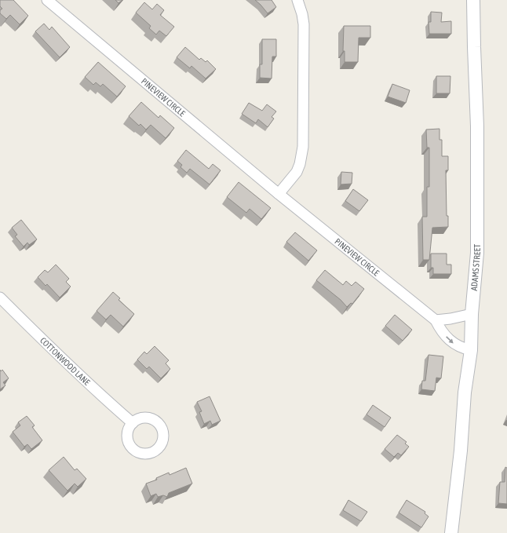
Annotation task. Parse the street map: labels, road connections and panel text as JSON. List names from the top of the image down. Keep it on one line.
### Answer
{"streets":{"street":["PINEVIEW CIRCLE","ADAMS STREET","COTTONWOOD LANE"]},"crossings":[["PINEVIEW CIRCLE","ADAMS STREET"]]}
